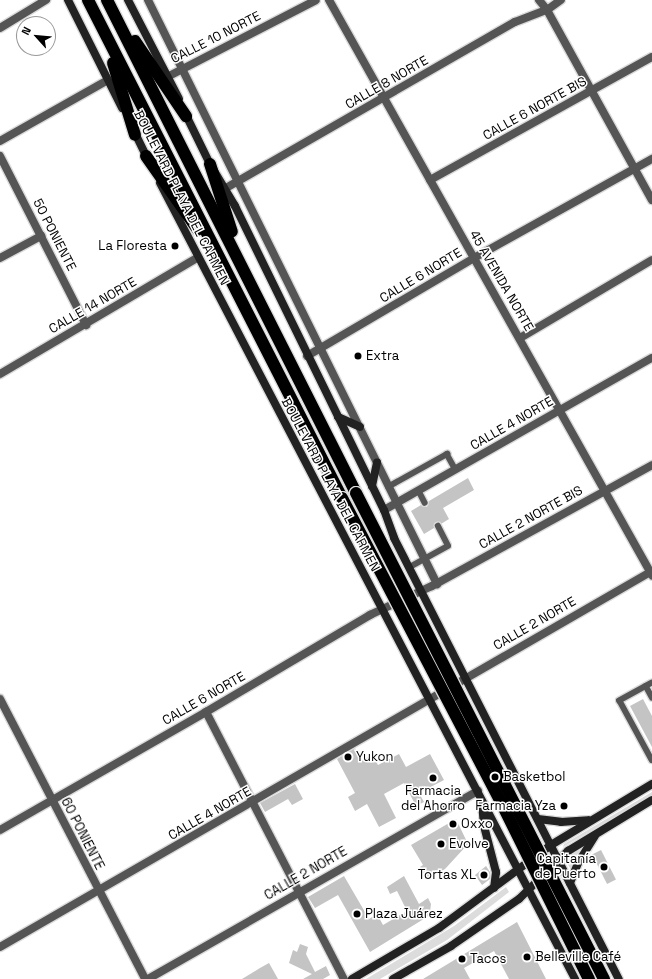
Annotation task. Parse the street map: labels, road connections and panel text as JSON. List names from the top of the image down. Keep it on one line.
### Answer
{"streets":{"main road":["BOULEVARD PLAYA DEL CARMEN"],"street":["CALLE 10 NORTE","CALLE 8 NORTE","CALLE 6 NORTE BIS","50 PONIENTE","CALLE 6 NORTE","45 AVENIDA NORTE","CALLE 14 NORTE","CALLE 4 NORTE","CALLE 2 NORTE BIS","CALLE 2 NORTE","60 PONIENTE"]},"crossings":[["CALLE 8 NORTE","45 AVENIDA NORTE"],["CALLE 6 NORTE BIS","45 AVENIDA NORTE"],["BOULEVARD PLAYA DEL CARMEN","CALLE 6 NORTE"],["BOULEVARD PLAYA DEL CARMEN","CALLE 14 NORTE"],["BOULEVARD PLAYA DEL CARMEN","CALLE 4 NORTE"],["BOULEVARD PLAYA DEL CARMEN","CALLE 2 NORTE"],["50 PONIENTE","CALLE 14 NORTE"],["CALLE 6 NORTE","45 AVENIDA NORTE"],["CALLE 6 NORTE","CALLE 2 NORTE BIS"],["CALLE 6 NORTE","60 PONIENTE"],["45 AVENIDA NORTE","CALLE 4 NORTE"],["45 AVENIDA NORTE","CALLE 2 NORTE BIS"],["45 AVENIDA NORTE","CALLE 2 NORTE"],["CALLE 4 NORTE","CALLE 2 NORTE"],["CALLE 4 NORTE","60 PONIENTE"],["CALLE 2 NORTE","60 PONIENTE"]],"places":["La Floresta","Extra","Yukon","Basketbol","Farmacia del Ahorro","Farmacia Yza","Oxxo","Evolve","Capitanía de Puerto","Tortas XL","Plaza Juárez","Belleville Café","Tacos"],"north":"top left"}
